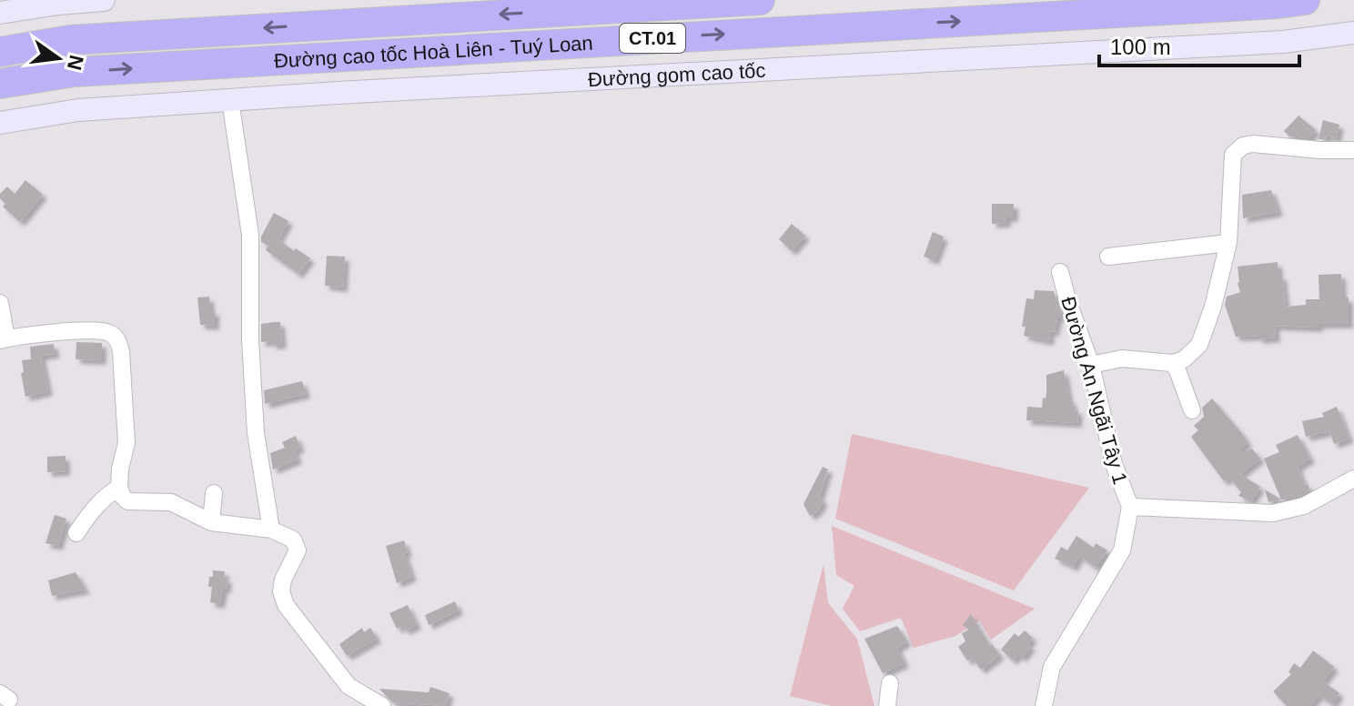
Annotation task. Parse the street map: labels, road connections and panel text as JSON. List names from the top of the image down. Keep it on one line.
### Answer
{"streets":{"highway":["CT.01","Đường cao tốc Hoà Liên - Tuý Loan"],"main road":["Đường gom cao tốc"],"street":["Đường An Ngãi Tây 1"]},"scale_bar":"100 m","north":"right"}
